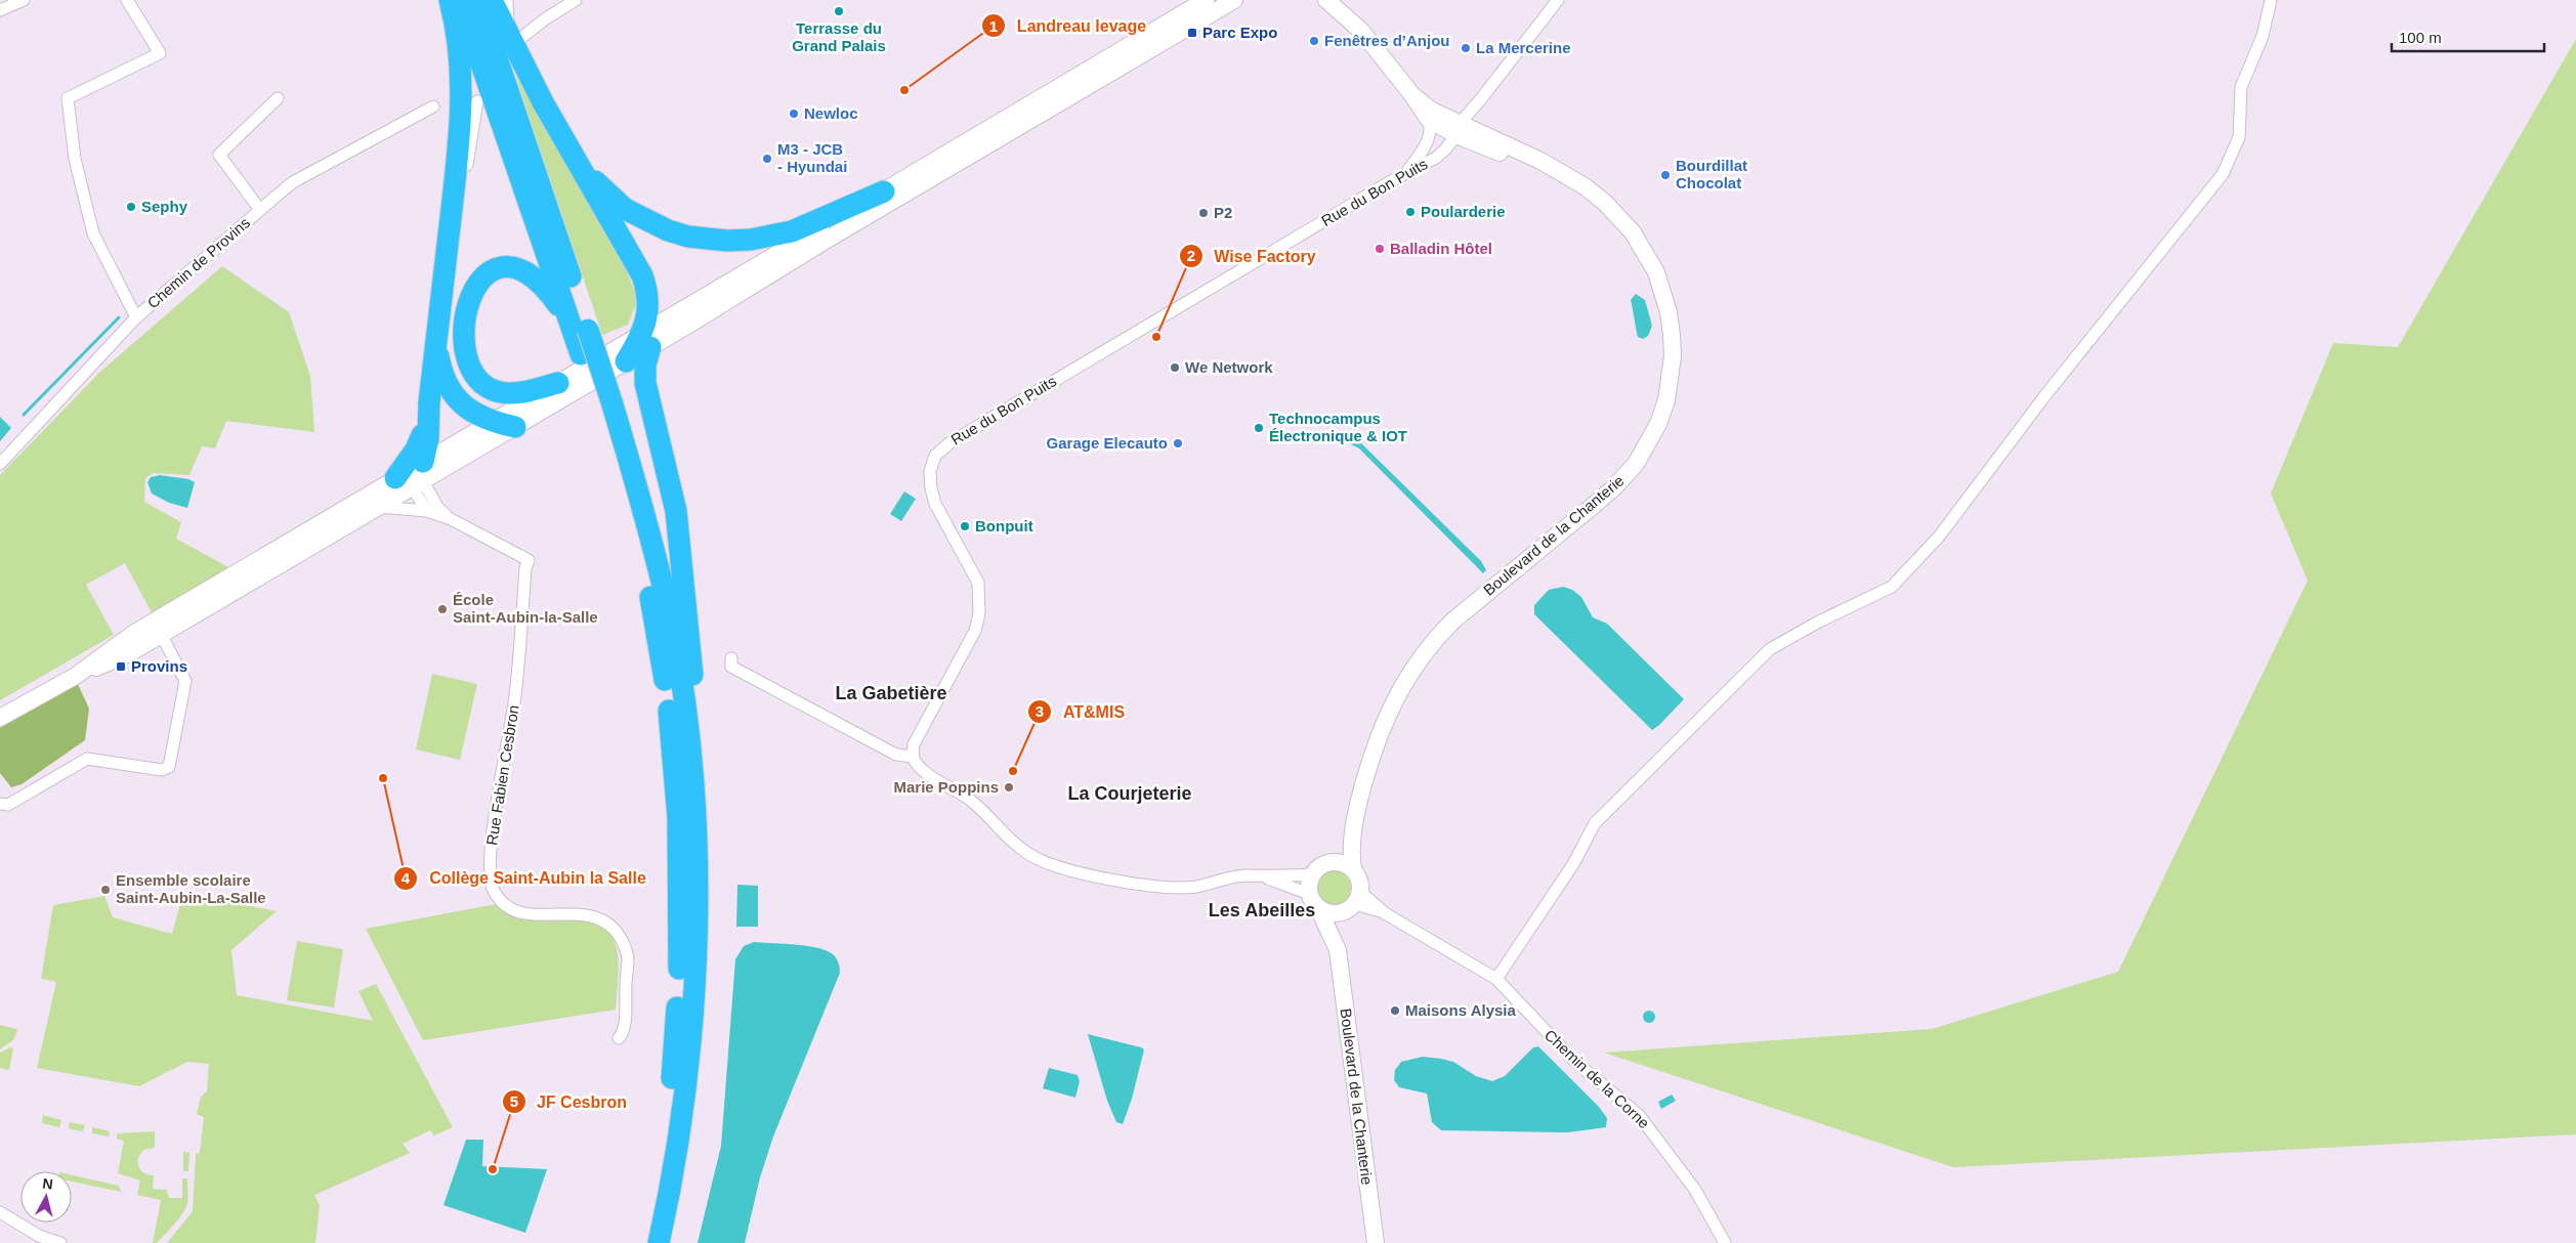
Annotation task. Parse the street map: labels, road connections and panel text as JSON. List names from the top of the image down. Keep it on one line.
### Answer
{"streets":{"main road":["Boulevard de la Chanterie"],"street":["Rue du Bon Puits","Chemin de Provins","Rue Fabien Cesbron","Chemin de la Corne"]},"crossings":[["Rue du Bon Puits","Boulevard de la Chanterie"],["Boulevard de la Chanterie","Chemin de la Corne"]],"districts":["La Gabetière","La Courjeterie","Les Abeilles"],"places":{"other":["Terrasse du Grand Palais","Fenêtres d’Anjou","La Mercerine","Landreau levage","Newloc","M3 - JCB - Hyundai","Bourdillat Chocolat","Sephy","Poularderie","P2","Balladin Hôtel","Wise Factory","We Network","Technocampus Électronique & IOT","Garage Elecauto","Bonpuit","École Saint-Aubin-la-Salle","AT&MIS","Collège Saint-Aubin la Salle","Marie Poppins","Ensemble scolaire Saint-Aubin-La-Salle","Maisons Alysia","JF Cesbron"],"transit":["Parc Expo","Provins"]},"scale_bar":"100 m","north":"top"}
